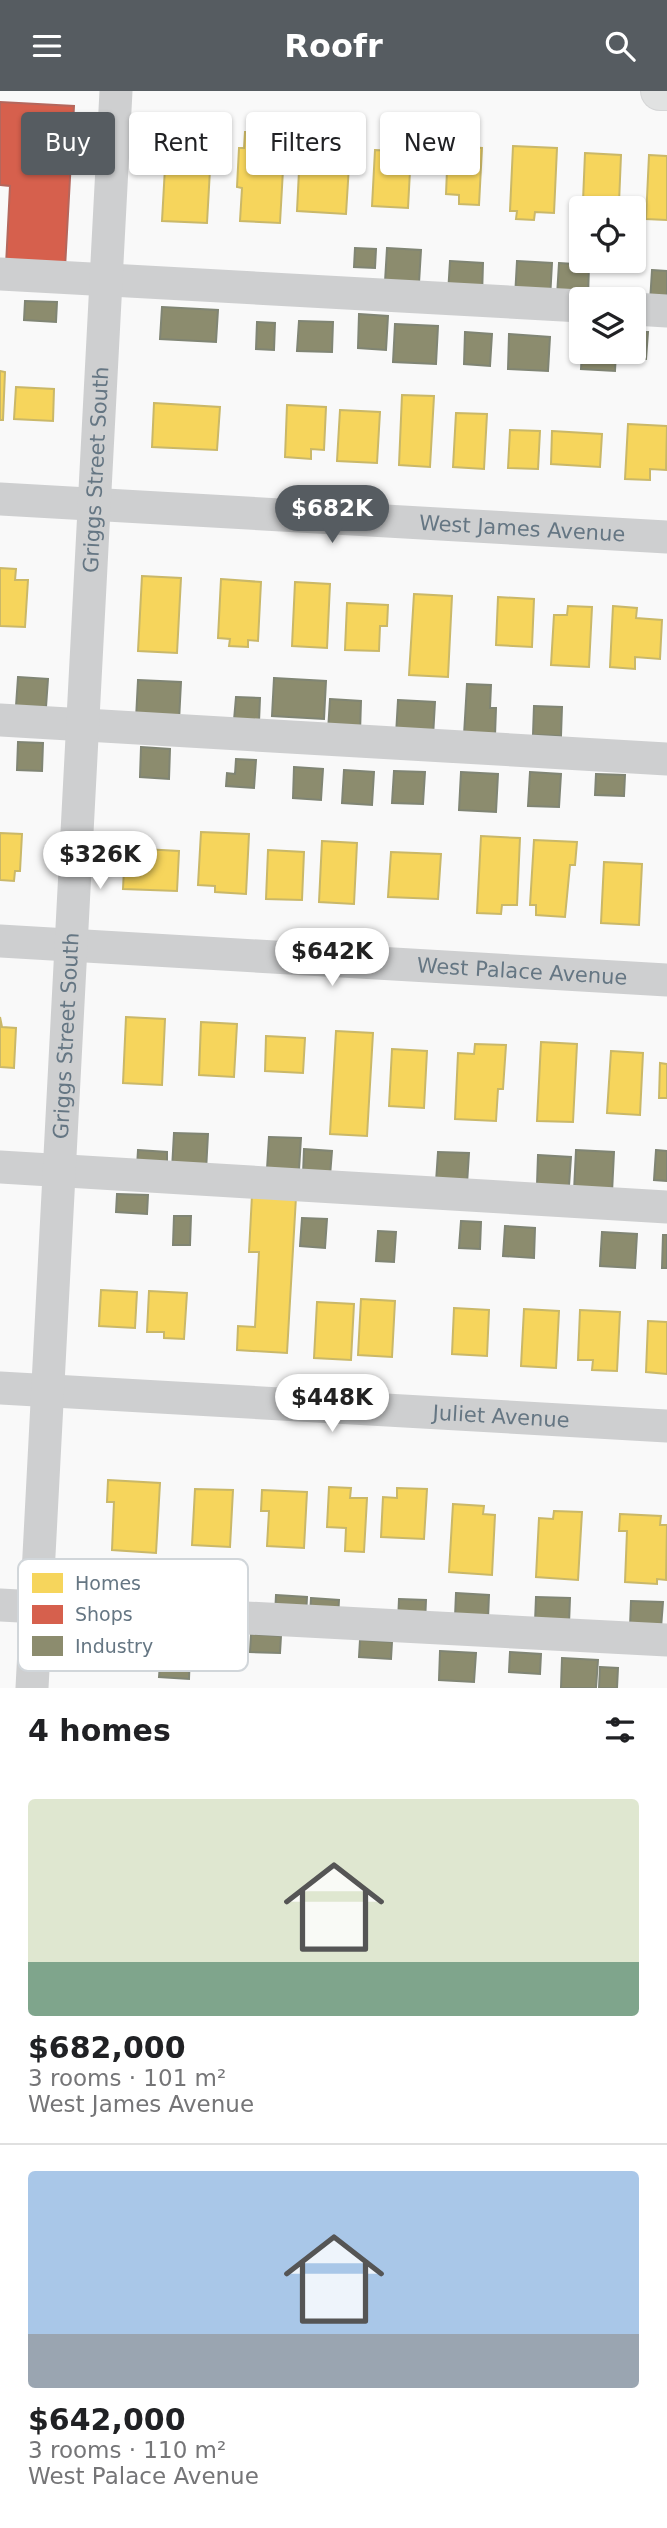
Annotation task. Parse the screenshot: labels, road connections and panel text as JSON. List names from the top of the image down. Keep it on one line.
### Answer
{"streets":{"street":["Griggs Street South","West James Avenue","West Palace Avenue","Juliet Avenue"]},"crossings":[["Griggs Street South","West James Avenue"],["Griggs Street South","West Palace Avenue"],["Griggs Street South","Juliet Avenue"]],"legend":["Homes","Shops","Industry"],"page":{"header":"Roofr","chip":["Buy","Rent","Filters","New"],"price":["$682K","$326K","$642K","$448K"],"heading":"4 homes","list":[{"name":"$682,000","note":"3 rooms · 101 m² · West James Avenue"},{"name":"$642,000","note":"3 rooms · 110 m² · West Palace Avenue"}]}}
